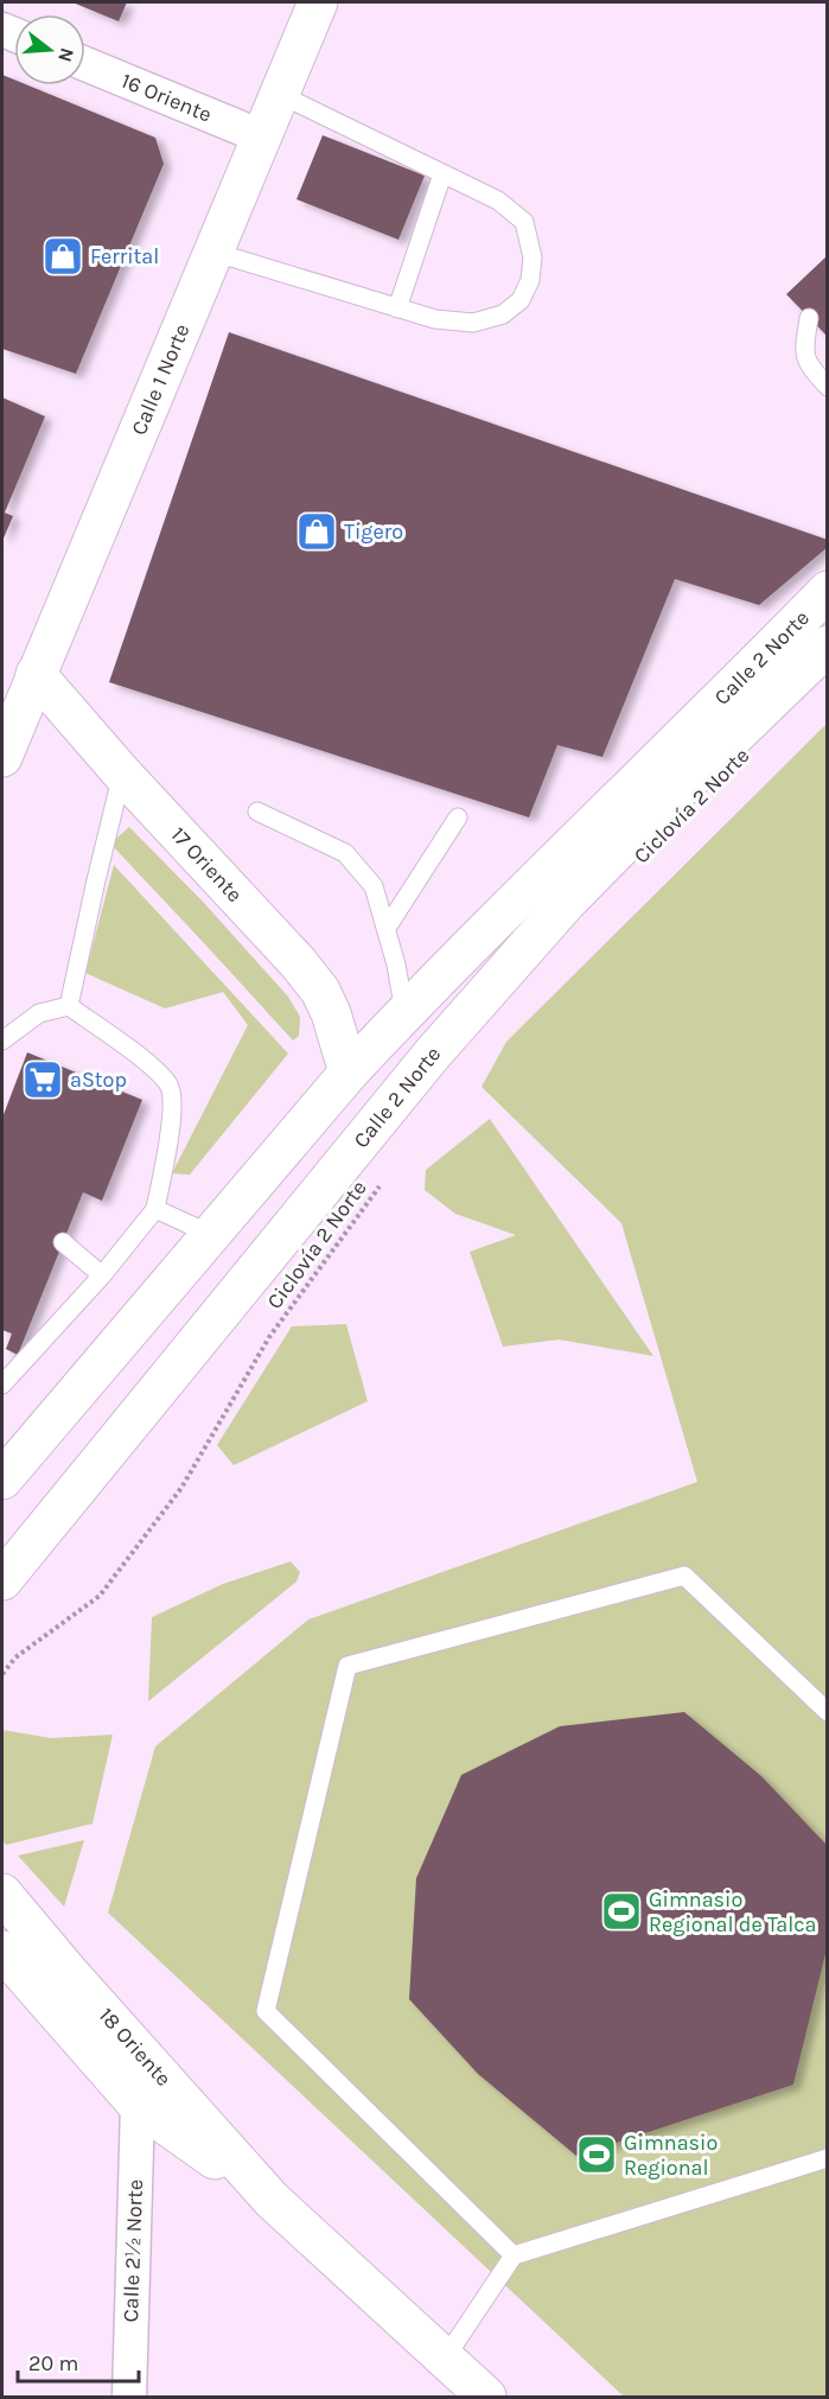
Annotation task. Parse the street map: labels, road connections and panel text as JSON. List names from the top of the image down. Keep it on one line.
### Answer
{"streets":{"main road":["Calle 1 Norte","Calle 2 Norte","17 Oriente","18 Oriente"],"street":["16 Oriente","Calle 2½ Norte"],"path":["Ciclovía 2 Norte"]},"crossings":[["16 Oriente","Calle 1 Norte"],["Calle 1 Norte","17 Oriente"],["Calle 2 Norte","17 Oriente"],["18 Oriente","Calle 2½ Norte"]],"places":{"shop":["Ferrital","Tigero"],"supermarket":["aStop"],"sports":["Gimnasio Regional de Talca","Gimnasio Regional"]},"scale_bar":"20 m","north":"right"}
